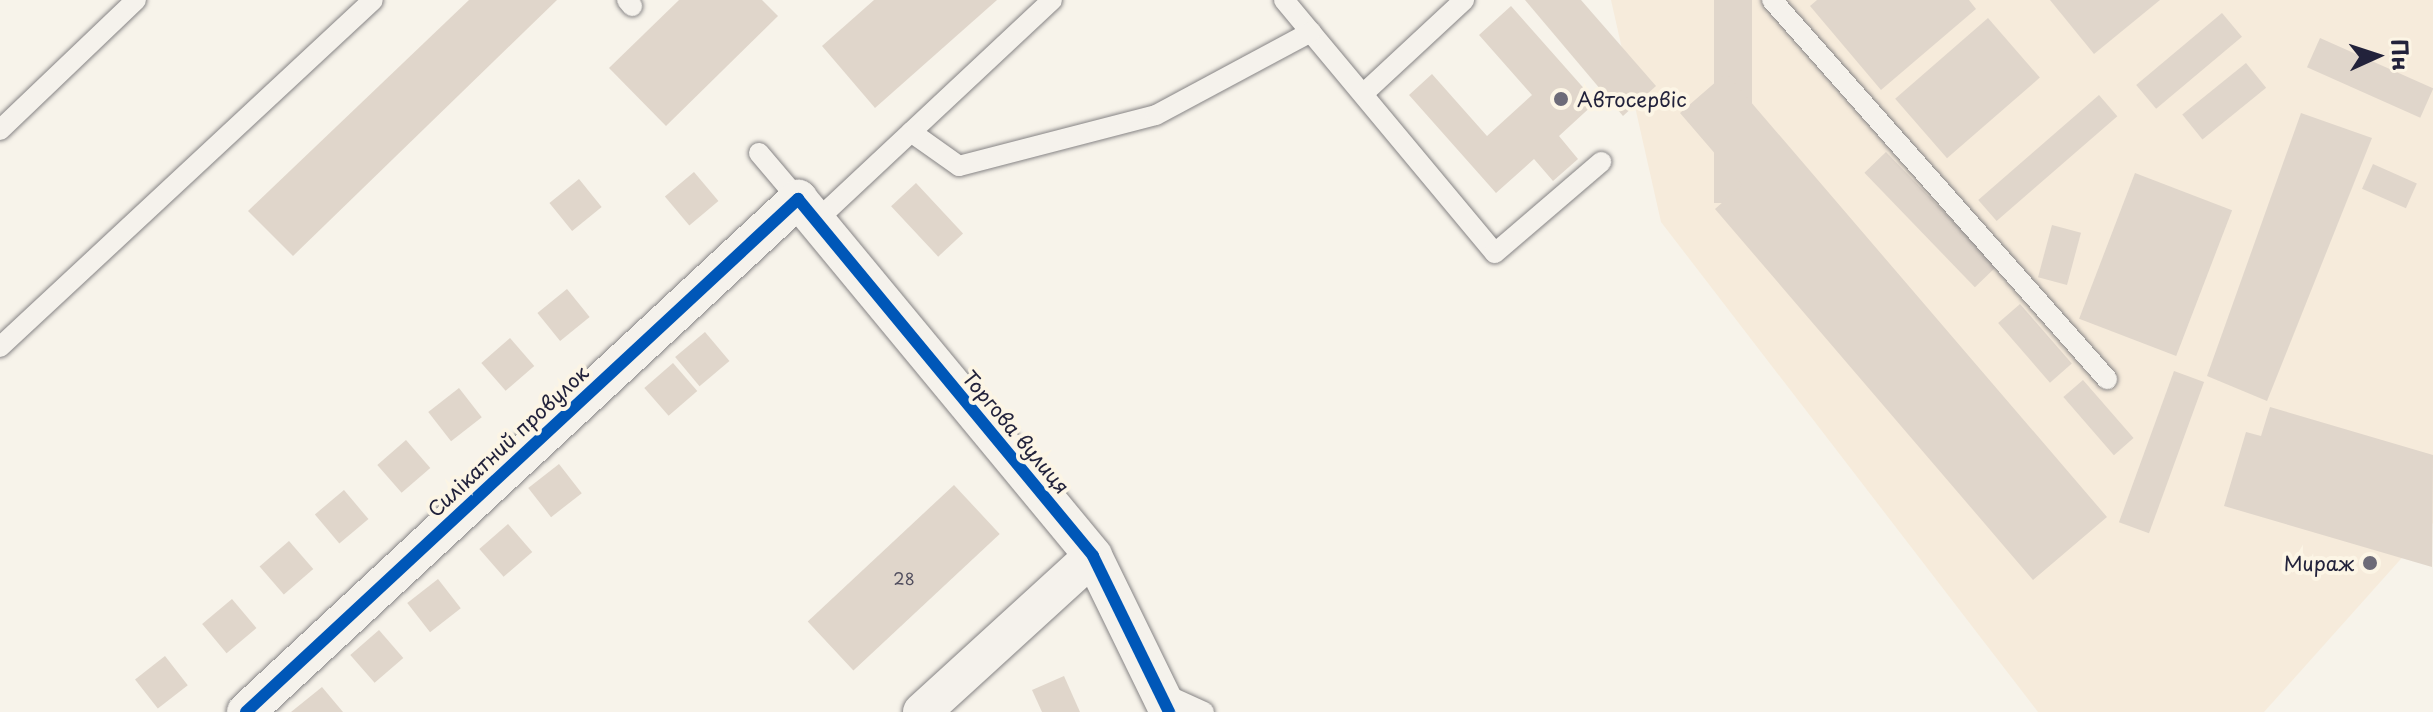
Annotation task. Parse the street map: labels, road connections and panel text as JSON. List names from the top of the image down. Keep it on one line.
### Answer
{"streets":{"street":["Торгова вулиця","Силікатний провулок"]},"crossings":[["Торгова вулиця","Силікатний провулок"]],"places":["Автосервіс","Мираж"],"house_numbers":["28"],"north":"right"}
